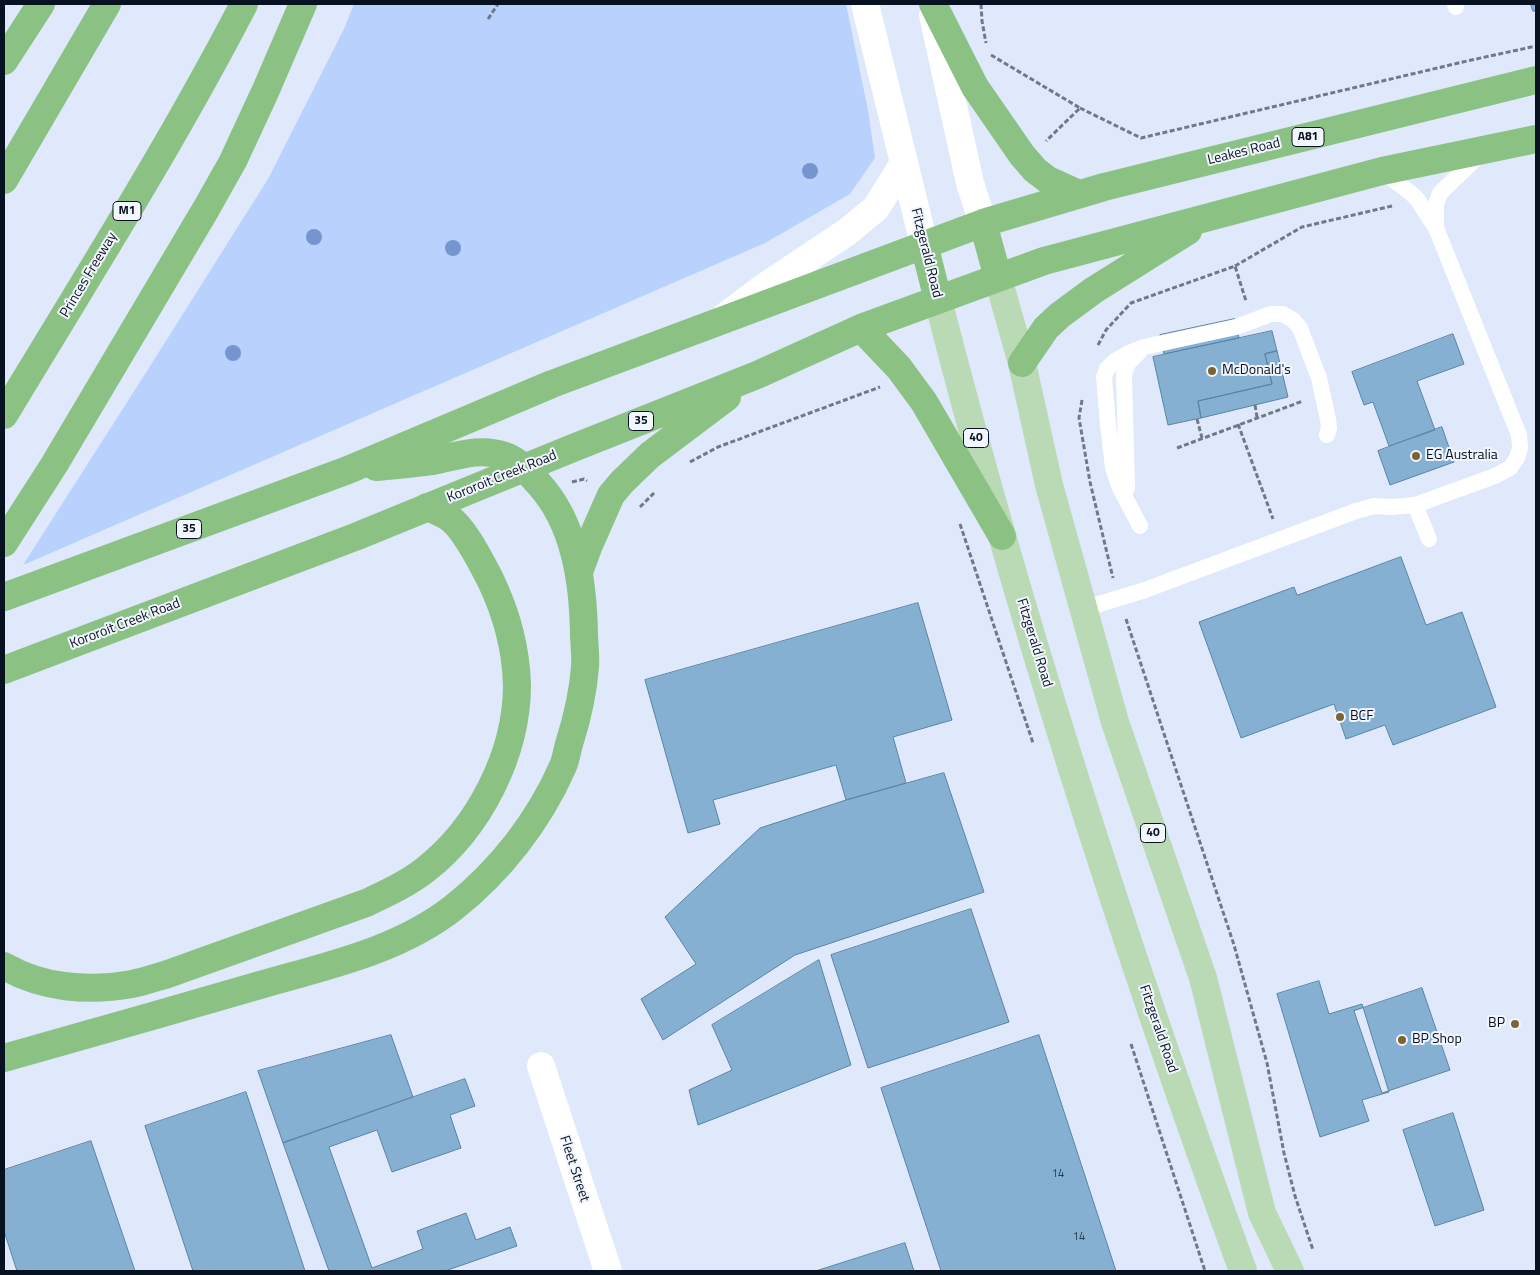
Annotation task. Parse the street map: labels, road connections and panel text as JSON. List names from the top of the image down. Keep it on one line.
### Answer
{"streets":{"highway":["A81","Leakes Road","M1","Fitzgerald Road","Princes Freeway","35","Kororoit Creek Road"],"main road":["40","Fleet Street"]},"crossings":[["Fitzgerald Road","35"],["Fitzgerald Road","Kororoit Creek Road"],["40","Kororoit Creek Road"]],"places":["McDonald's","EG Australia","BCF","BP","BP Shop"],"house_numbers":["14","14"]}
